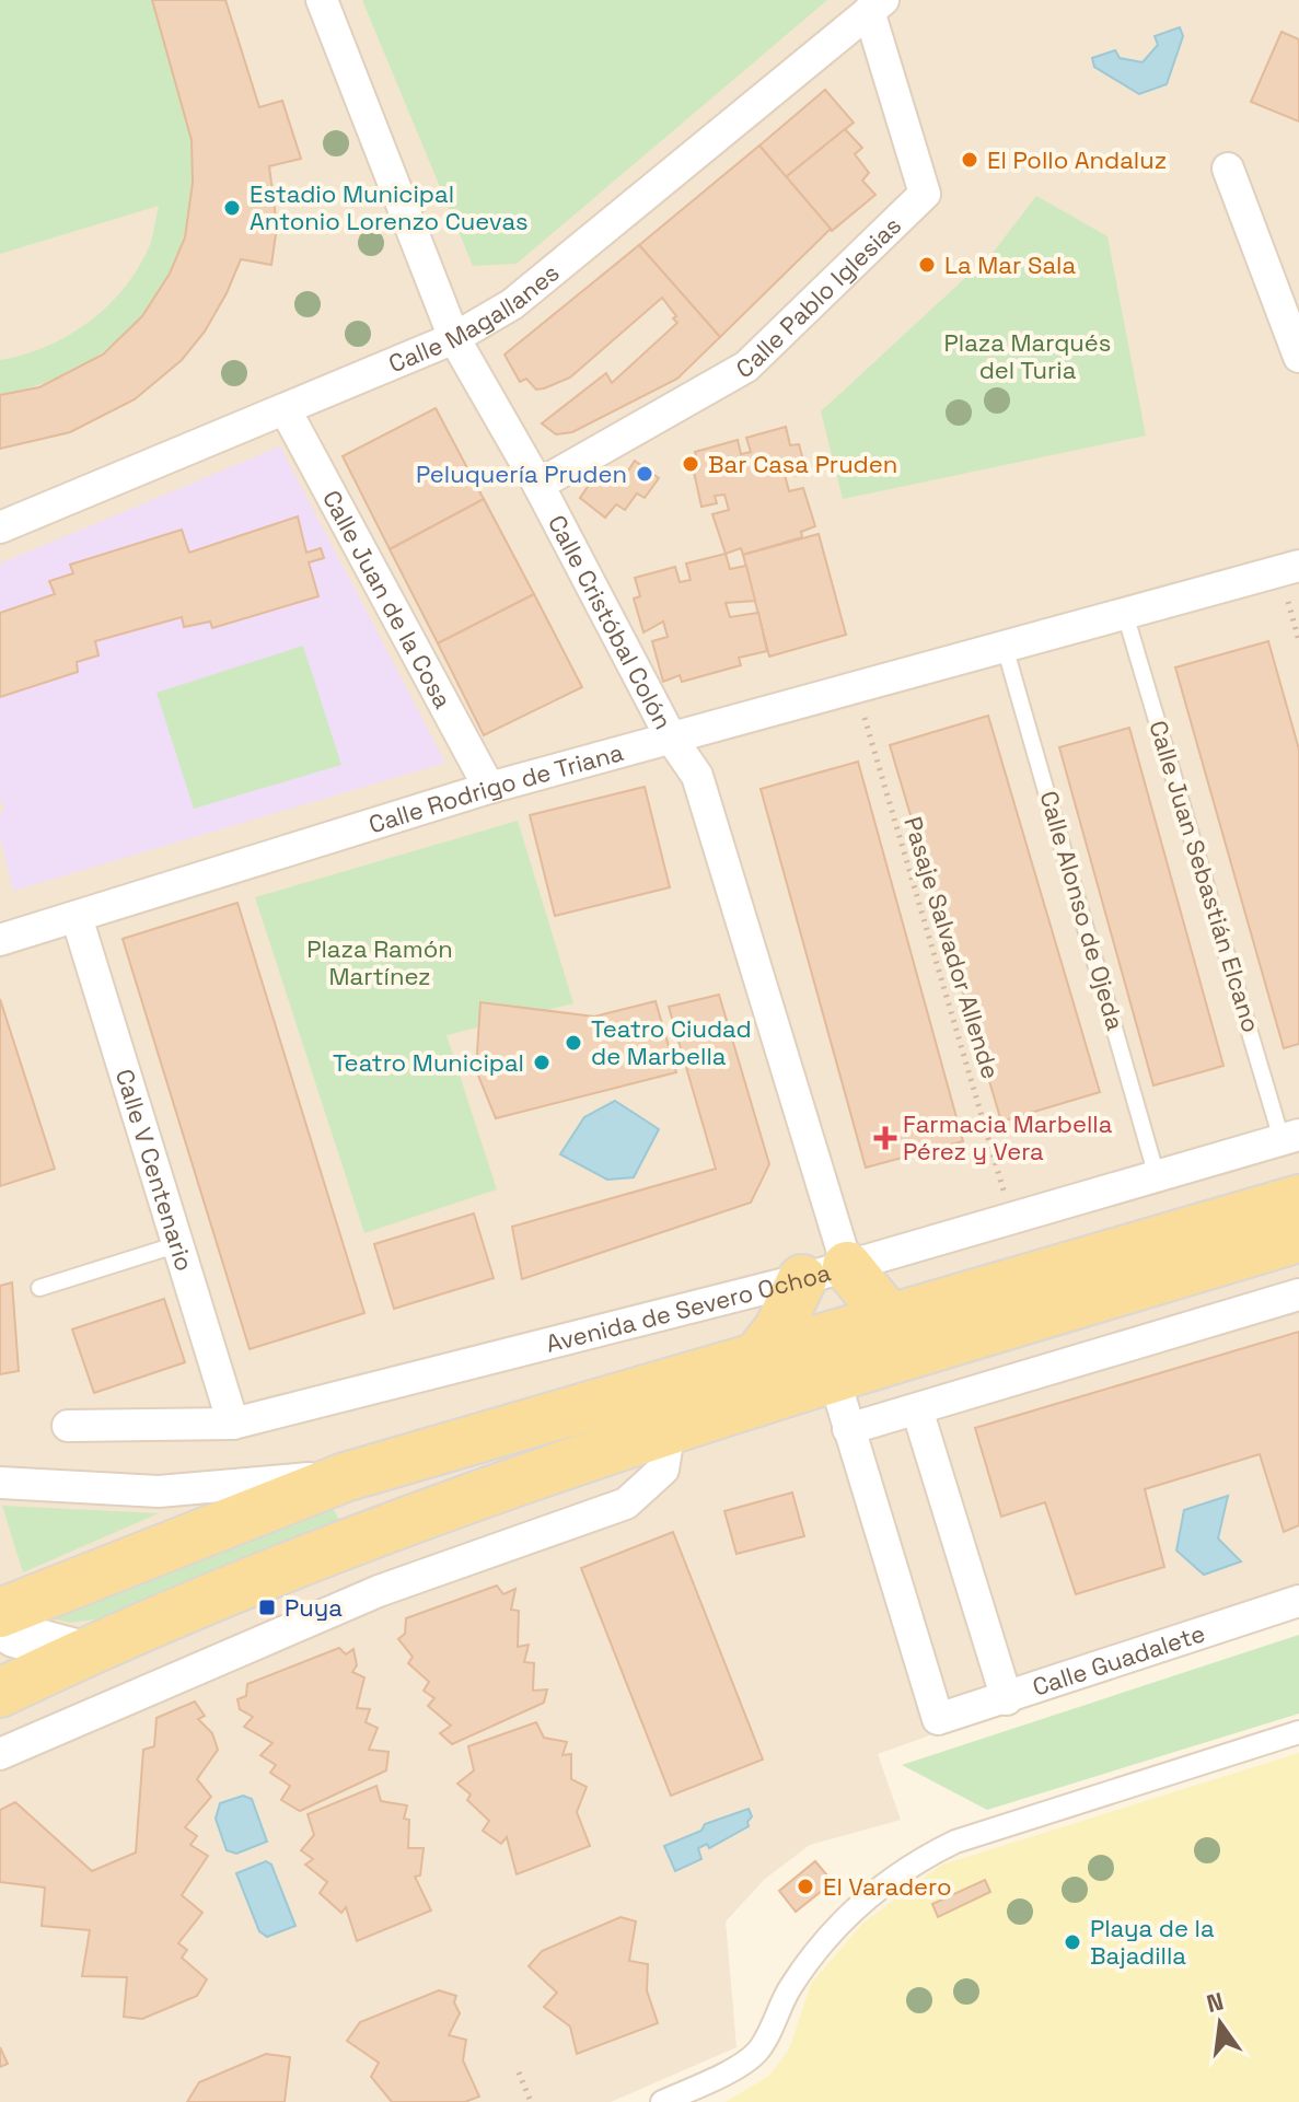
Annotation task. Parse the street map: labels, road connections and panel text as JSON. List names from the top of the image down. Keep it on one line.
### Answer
{"streets":{"street":["Calle Pablo Iglesias","Calle Magallanes","Calle Juan de la Cosa","Calle Cristóbal Colón","Calle Rodrigo de Triana","Calle V Centenario","Avenida de Severo Ochoa","Calle Guadalete"],"lane":["Calle Juan Sebastián Elcano","Calle Alonso de Ojeda"],"path":["Pasaje Salvador Allende"]},"crossings":[["Calle Pablo Iglesias","Calle Magallanes"],["Calle Pablo Iglesias","Calle Cristóbal Colón"],["Calle Magallanes","Calle Juan de la Cosa"],["Calle Magallanes","Calle Cristóbal Colón"],["Calle Juan de la Cosa","Calle Rodrigo de Triana"],["Calle Cristóbal Colón","Calle Rodrigo de Triana"],["Calle Cristóbal Colón","Avenida de Severo Ochoa"],["Calle Rodrigo de Triana","Calle Juan Sebastián Elcano"],["Calle Rodrigo de Triana","Calle Alonso de Ojeda"],["Calle Rodrigo de Triana","Pasaje Salvador Allende"],["Calle Rodrigo de Triana","Calle V Centenario"],["Calle Juan Sebastián Elcano","Avenida de Severo Ochoa"],["Calle Alonso de Ojeda","Avenida de Severo Ochoa"],["Pasaje Salvador Allende","Avenida de Severo Ochoa"],["Calle V Centenario","Avenida de Severo Ochoa"]],"parks":["Plaza Marqués del Turia","Plaza Ramón Martínez"],"places":{"other":["El Pollo Andaluz","Estadio Municipal Antonio Lorenzo Cuevas","La Mar Sala","Bar Casa Pruden","Peluquería Pruden","Teatro Ciudad de Marbella","Teatro Municipal","El Varadero","Playa de la Bajadilla"],"health":["Farmacia Marbella Pérez y Vera"],"transit":["Puya"]},"north":"top"}
